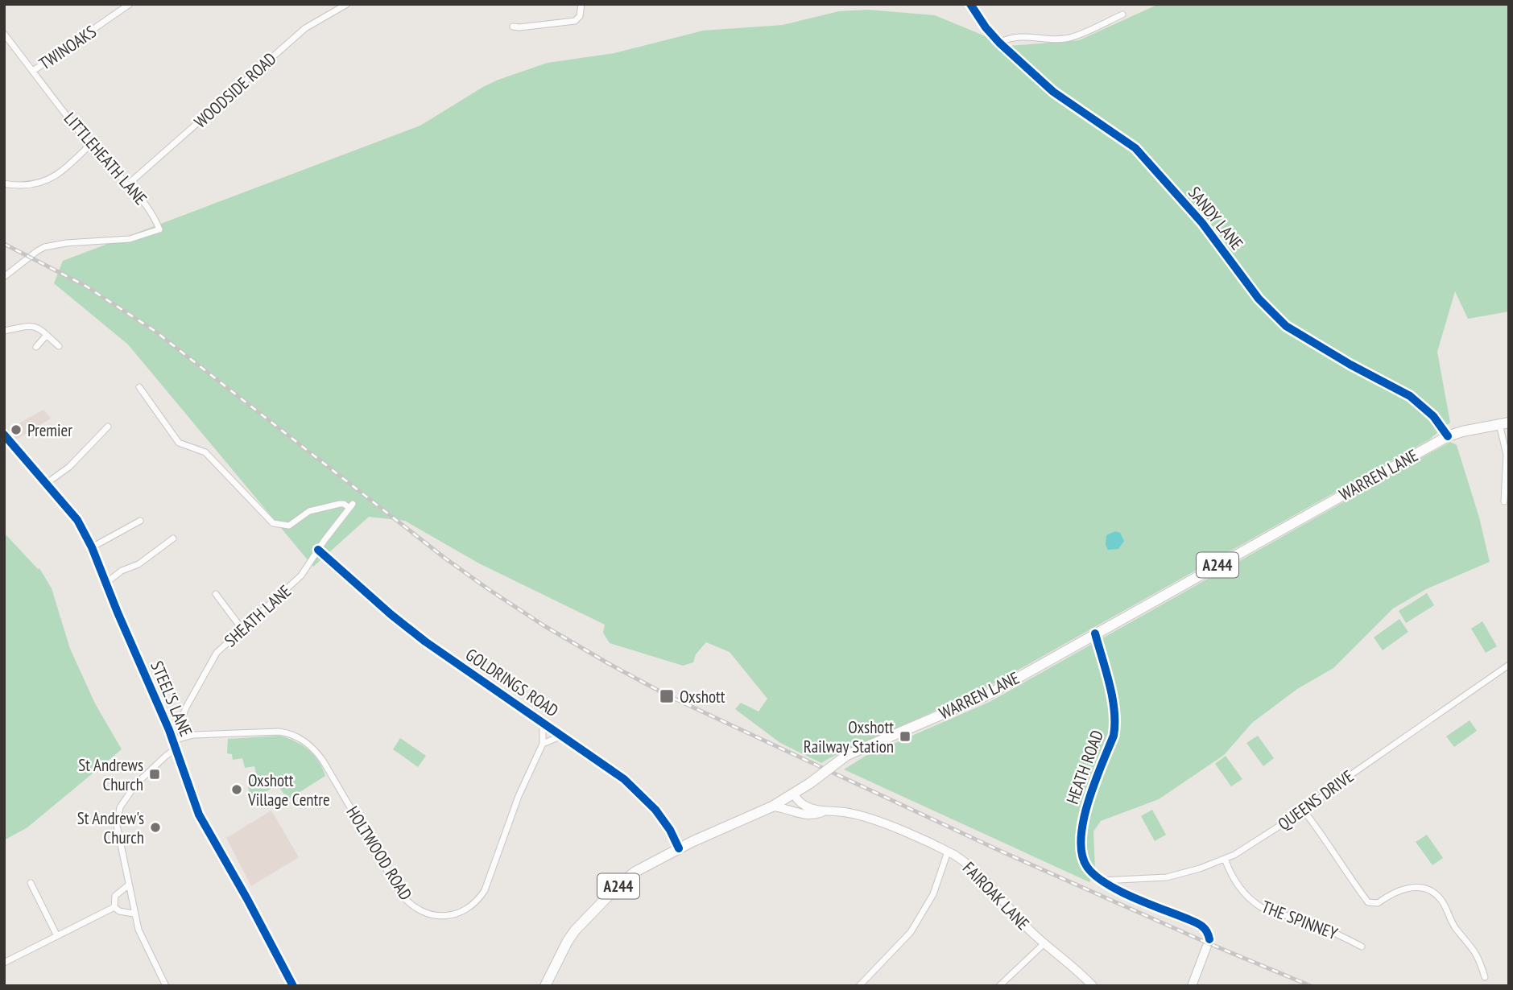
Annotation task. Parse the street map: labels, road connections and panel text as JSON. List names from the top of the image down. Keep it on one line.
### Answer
{"streets":{"main road":["WARREN LANE","A244","STEEL'S LANE","HEATH ROAD","FAIROAK LANE"],"street":["TWINOAKS","WOODSIDE ROAD","LITTLEHEATH LANE","SANDY LANE","SHEATH LANE","GOLDRINGS ROAD","QUEENS DRIVE","HOLTWOOD ROAD","THE SPINNEY"]},"crossings":[["TWINOAKS","LITTLEHEATH LANE"],["WOODSIDE ROAD","LITTLEHEATH LANE"],["SANDY LANE","WARREN LANE"],["SANDY LANE","A244"],["WARREN LANE","A244"],["WARREN LANE","GOLDRINGS ROAD"],["WARREN LANE","HEATH ROAD"],["WARREN LANE","FAIROAK LANE"],["SHEATH LANE","GOLDRINGS ROAD"],["SHEATH LANE","STEEL'S LANE"],["SHEATH LANE","HOLTWOOD ROAD"],["GOLDRINGS ROAD","HOLTWOOD ROAD"],["STEEL'S LANE","HOLTWOOD ROAD"],["HEATH ROAD","QUEENS DRIVE"],["QUEENS DRIVE","THE SPINNEY"]],"places":{"other":["Premier","Oxshott Village Centre","St Andrew's Church"],"transit":["Oxshott","Oxshott Railway Station","St Andrews Church"]}}
